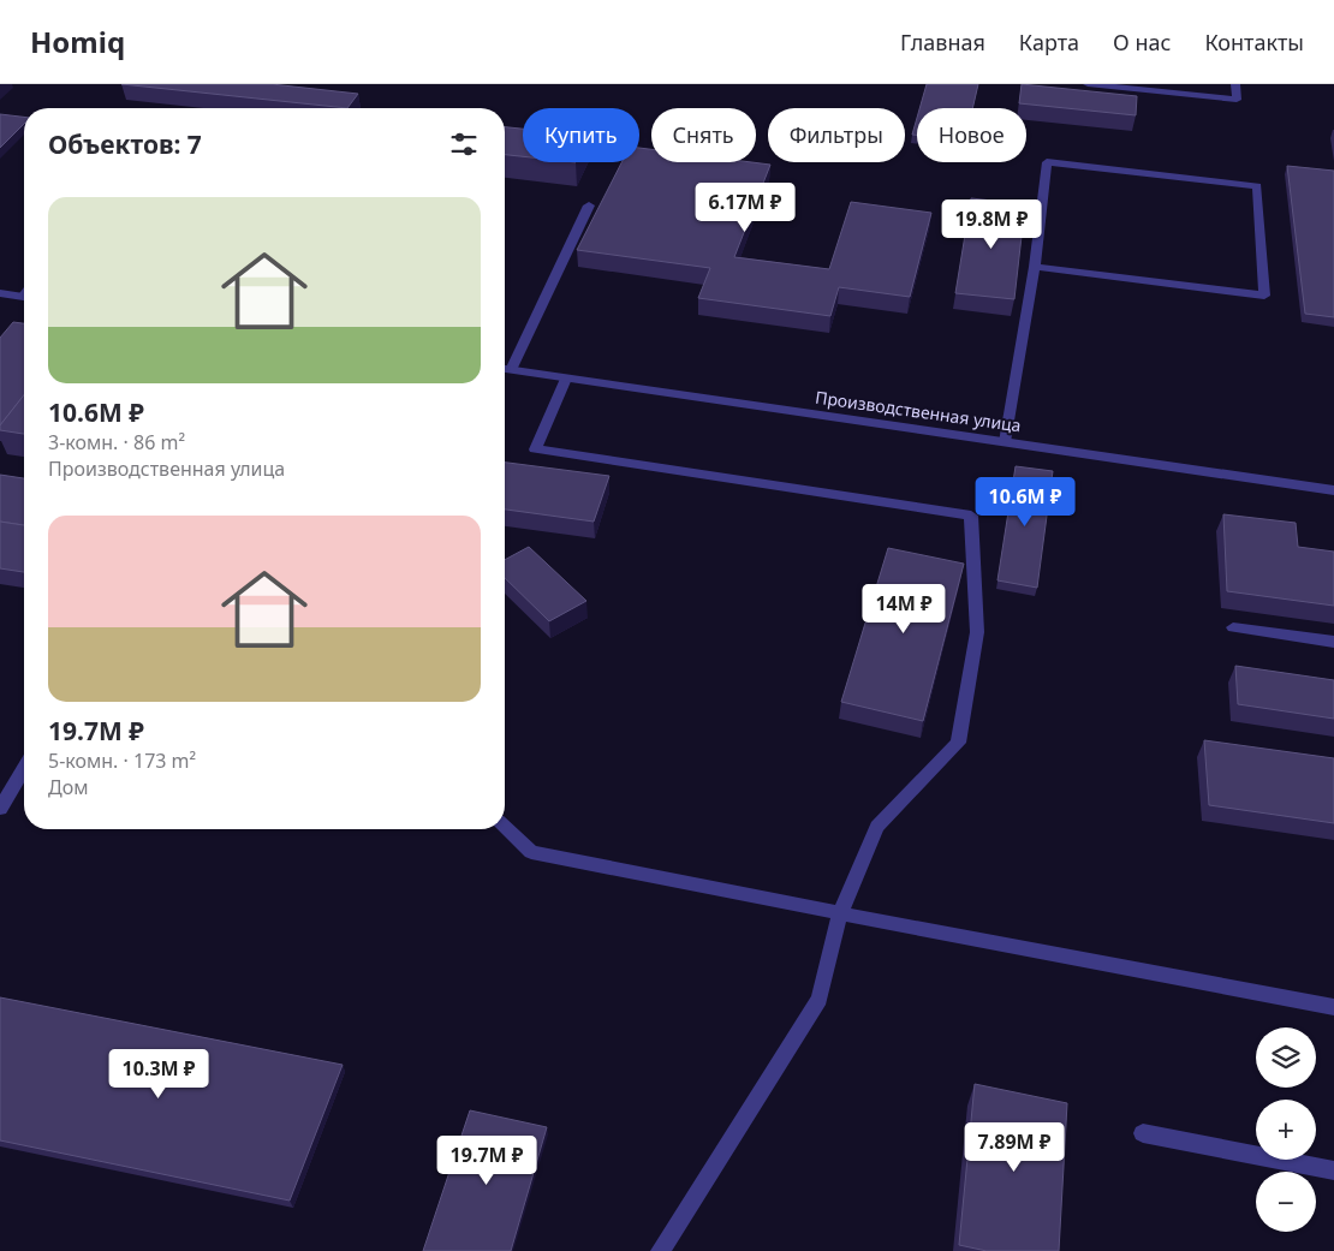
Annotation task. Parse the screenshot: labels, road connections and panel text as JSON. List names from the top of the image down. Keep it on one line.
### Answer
{"streets":{"street":["Производственная улица"]},"page":{"header":"Homiq","nav":["Главная","Карта","О нас","Контакты"],"chip":["Купить","Снять","Фильтры","Новое"],"heading":"Объектов: 7","list":[{"name":"10.6M ₽","note":"3-комн. · 86 m² · Производственная улица"},{"name":"19.7M ₽","note":"5-комн. · 173 m² · Дом"}],"price":["6.17M ₽","19.8M ₽","10.6M ₽","14M ₽","10.3M ₽","7.89M ₽","19.7M ₽"],"map_buttons":["+","−"]}}
